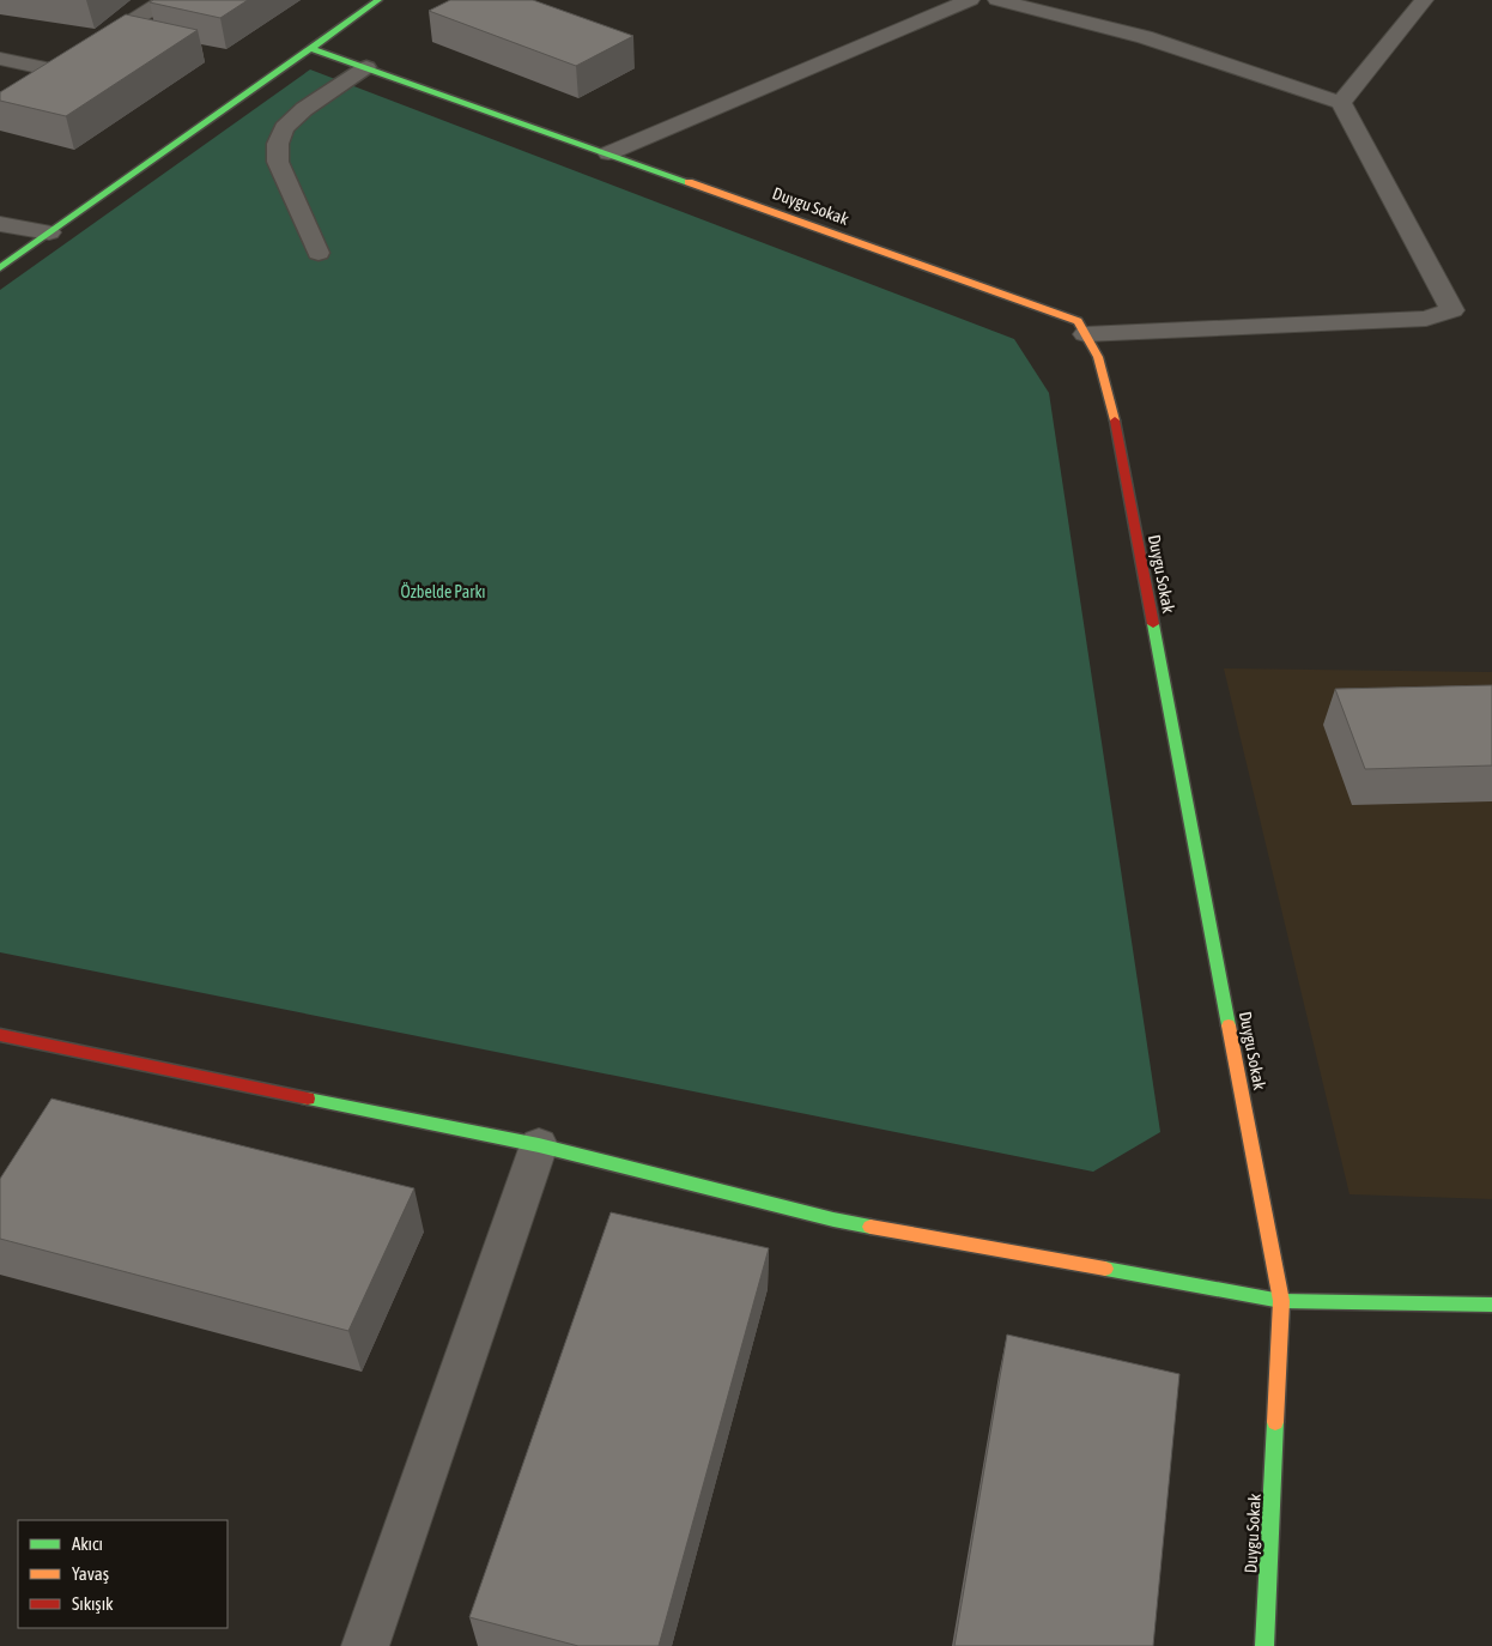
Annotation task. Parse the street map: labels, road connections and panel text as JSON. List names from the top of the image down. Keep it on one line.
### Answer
{"streets":{"street":["Duygu Sokak"]},"parks":["Özbelde Parkı"],"legend":["Akıcı","Yavaş","Sıkışık"]}
